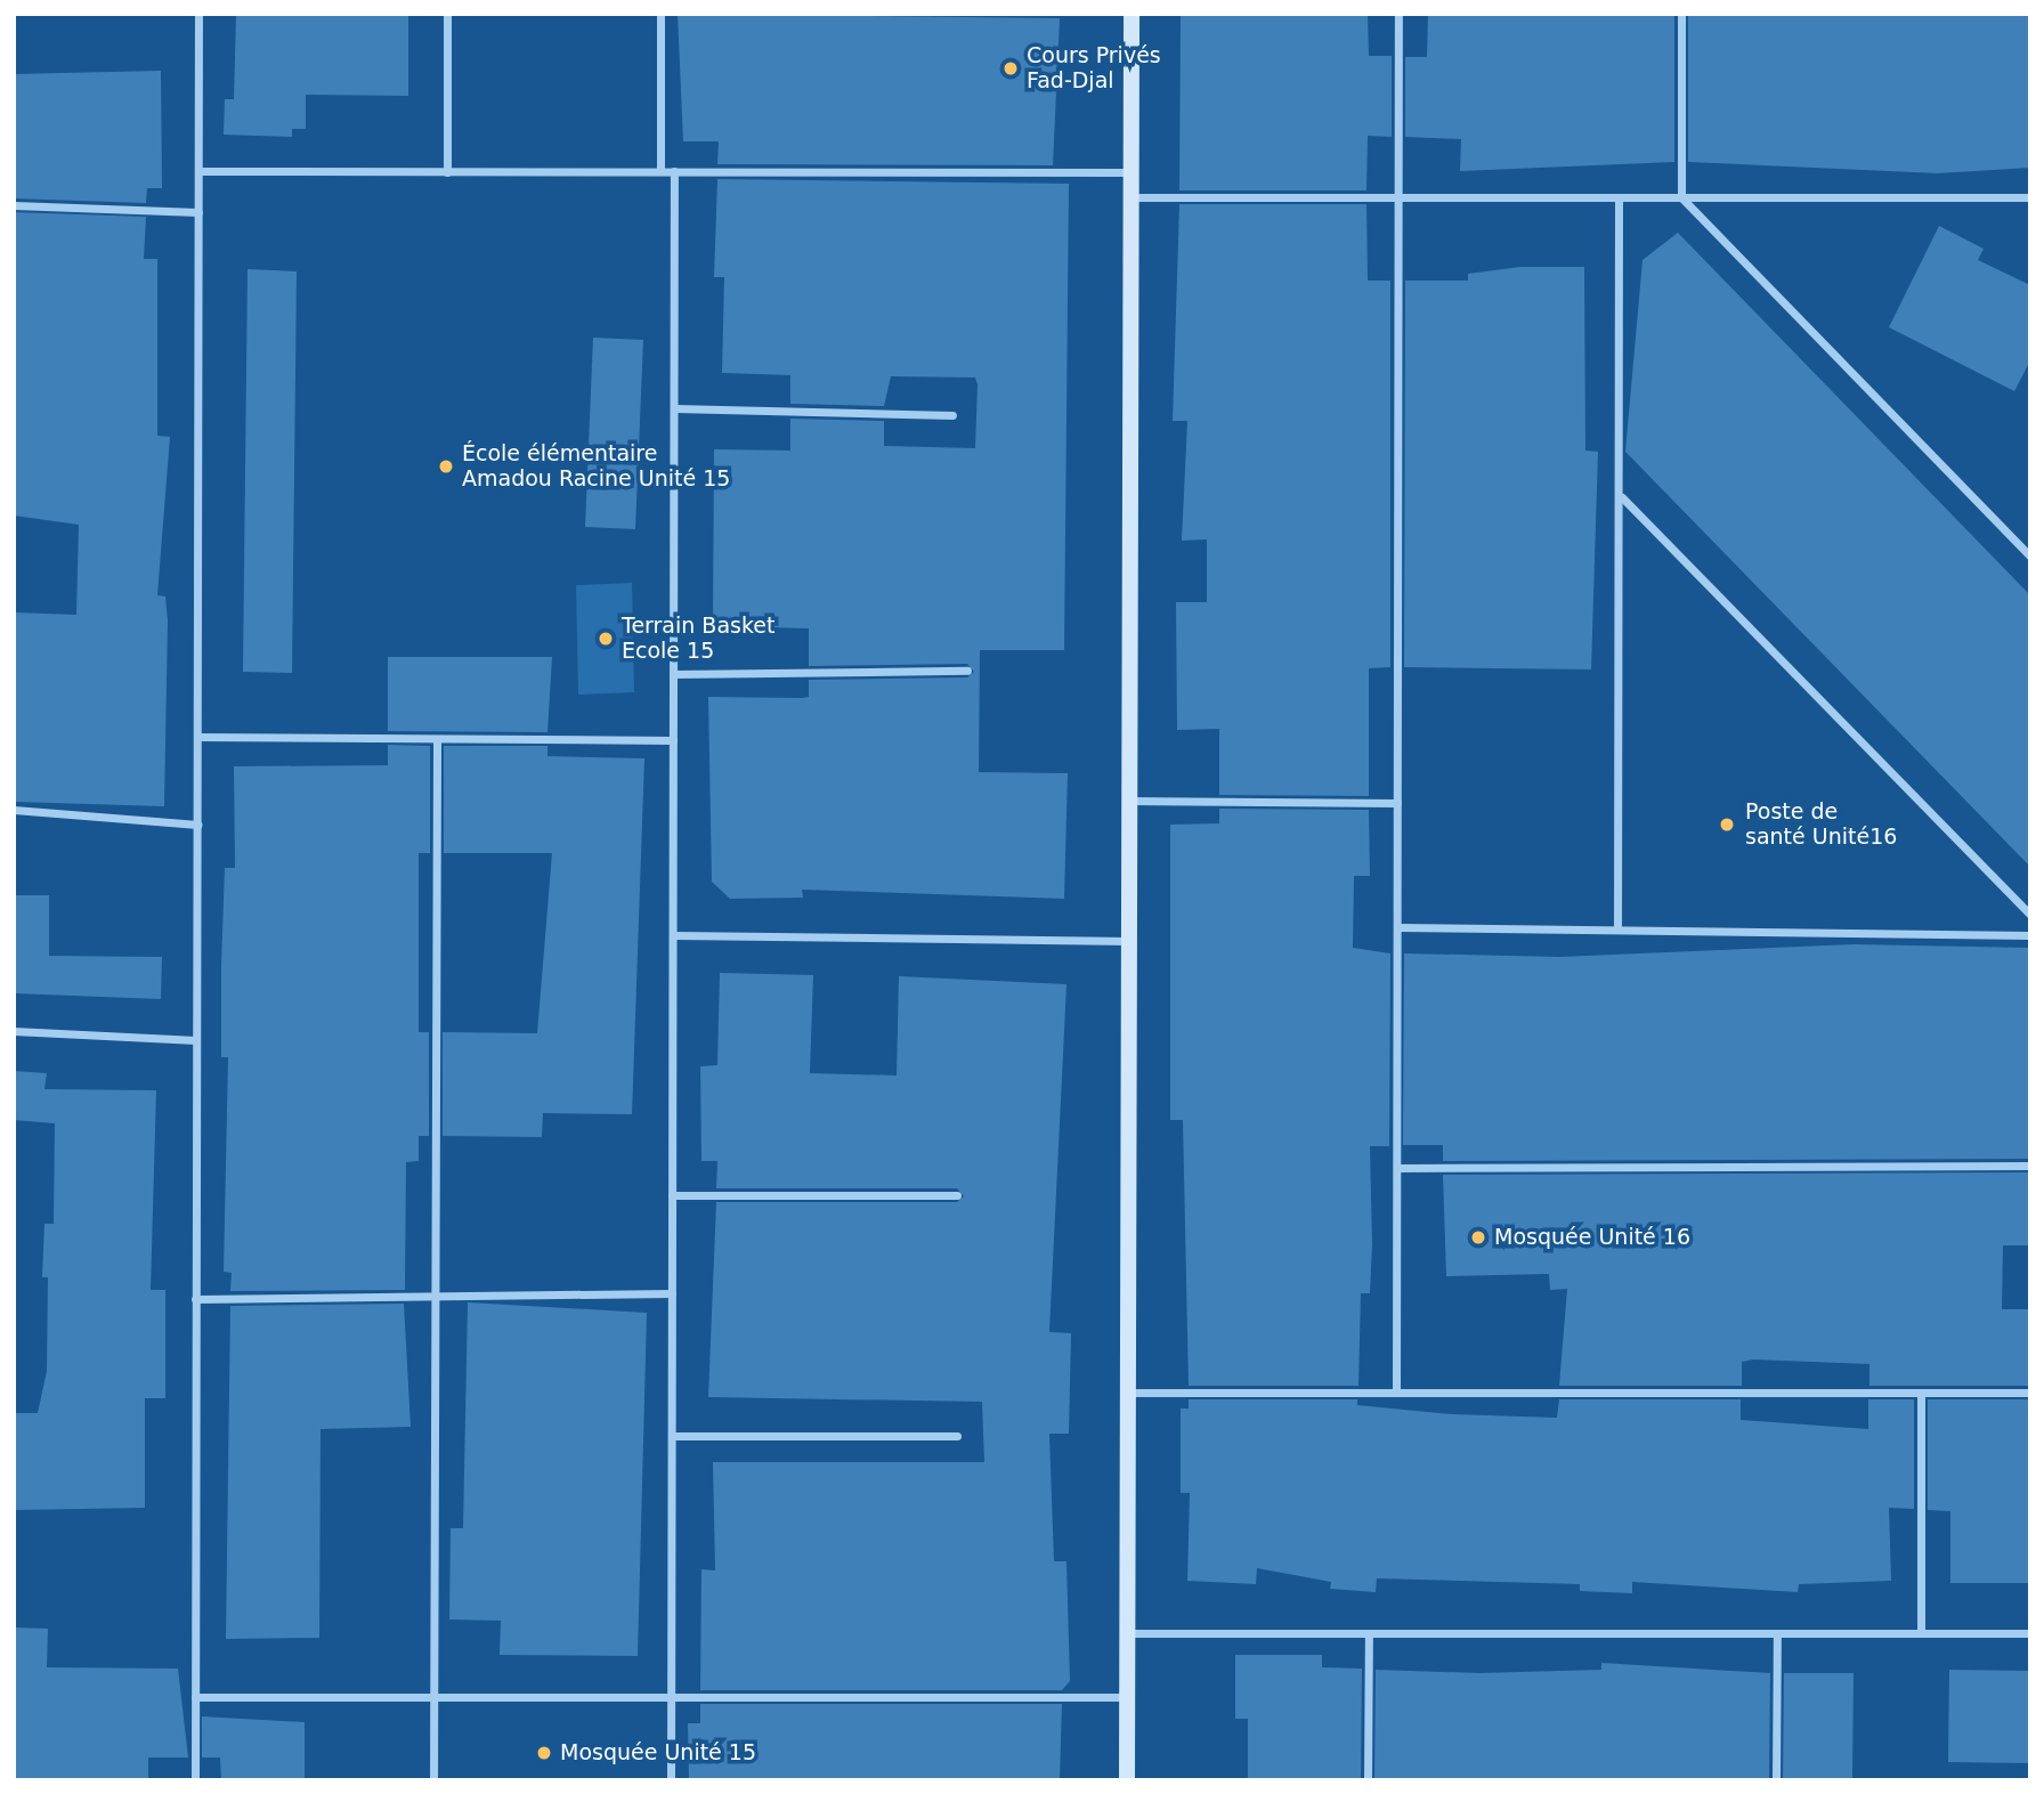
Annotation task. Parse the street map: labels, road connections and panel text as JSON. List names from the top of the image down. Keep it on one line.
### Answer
{"places":["Cours Privés Fad-Djal","École élémentaire Amadou Racine Unité 15","Terrain Basket Ecole 15","Poste de santé Unité16","Mosquée Unité 16","Mosquée Unité 15"]}
